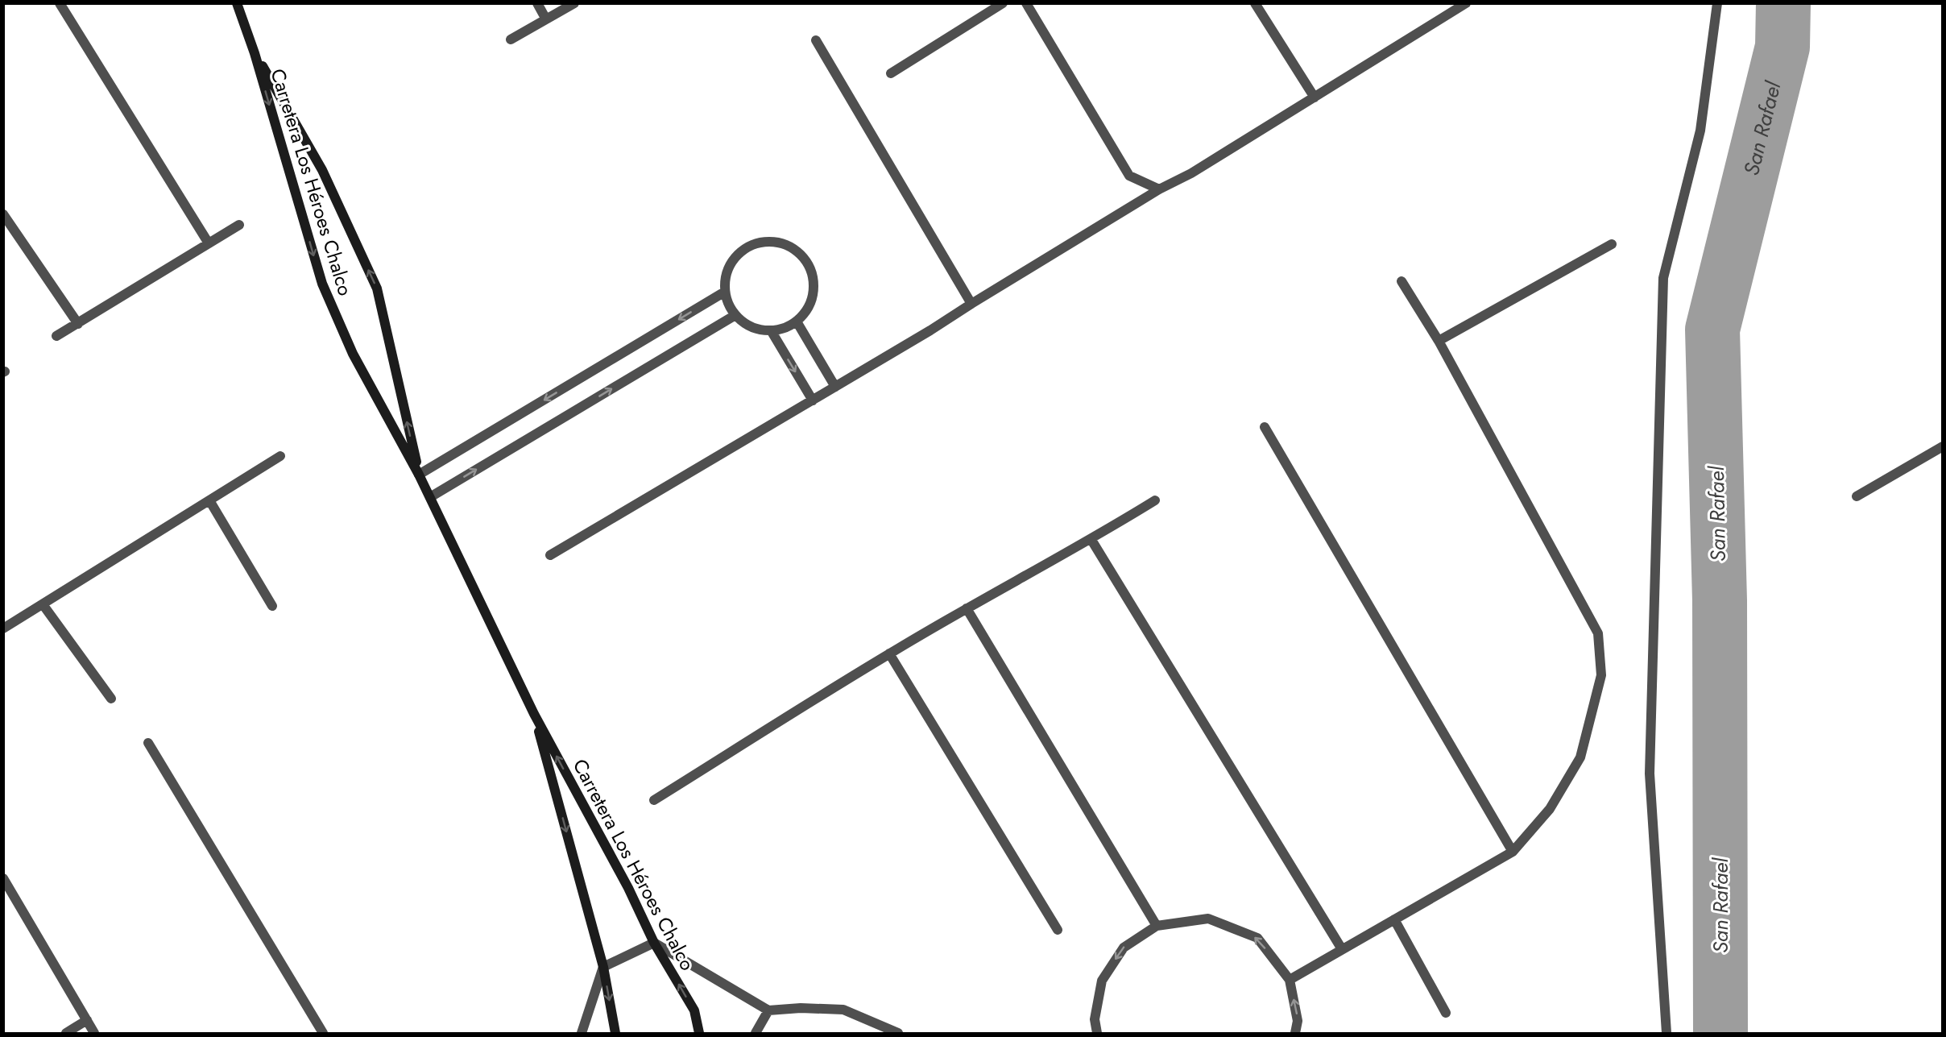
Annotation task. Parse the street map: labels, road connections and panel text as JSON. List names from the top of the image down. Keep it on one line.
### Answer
{"streets":{"street":["Carretera Los Héroes Chalco"]},"water":["San Rafael"]}
